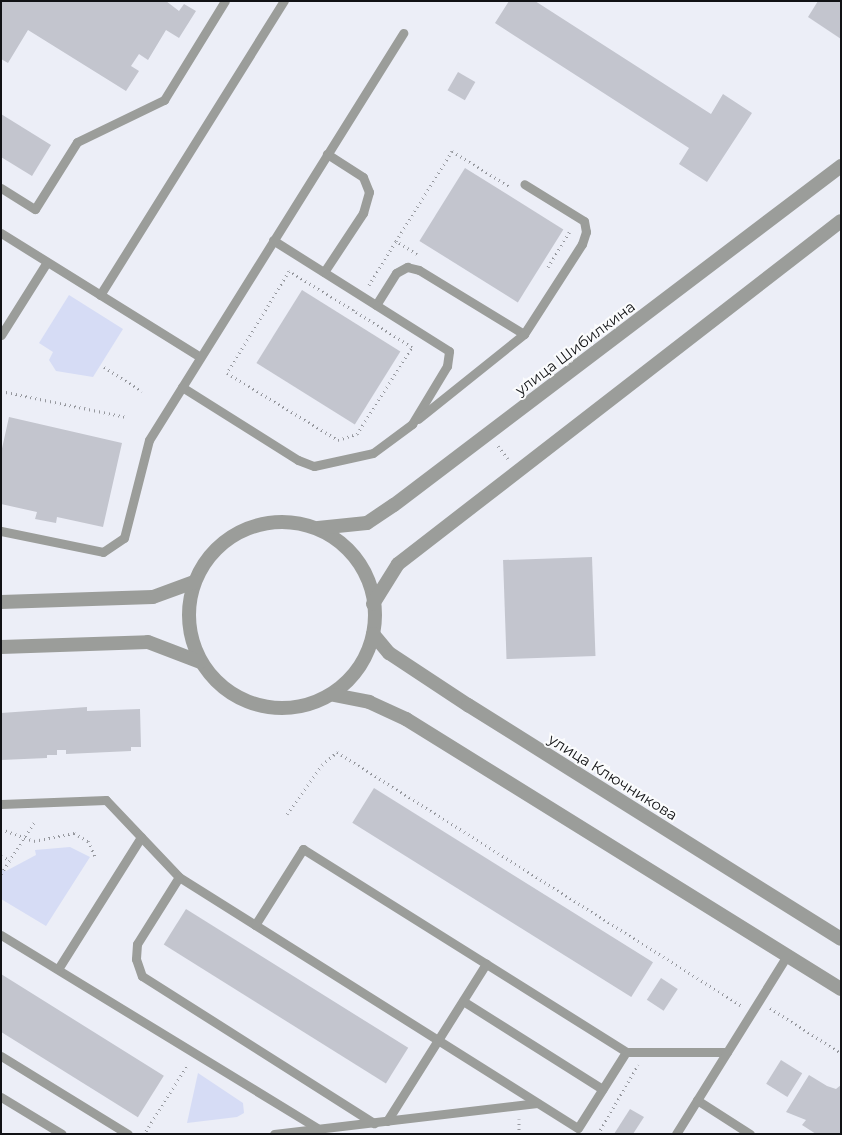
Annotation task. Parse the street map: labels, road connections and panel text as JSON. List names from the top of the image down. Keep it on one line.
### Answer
{"streets":{"street":["улица Шибилкина","улица Ключникова"]}}
